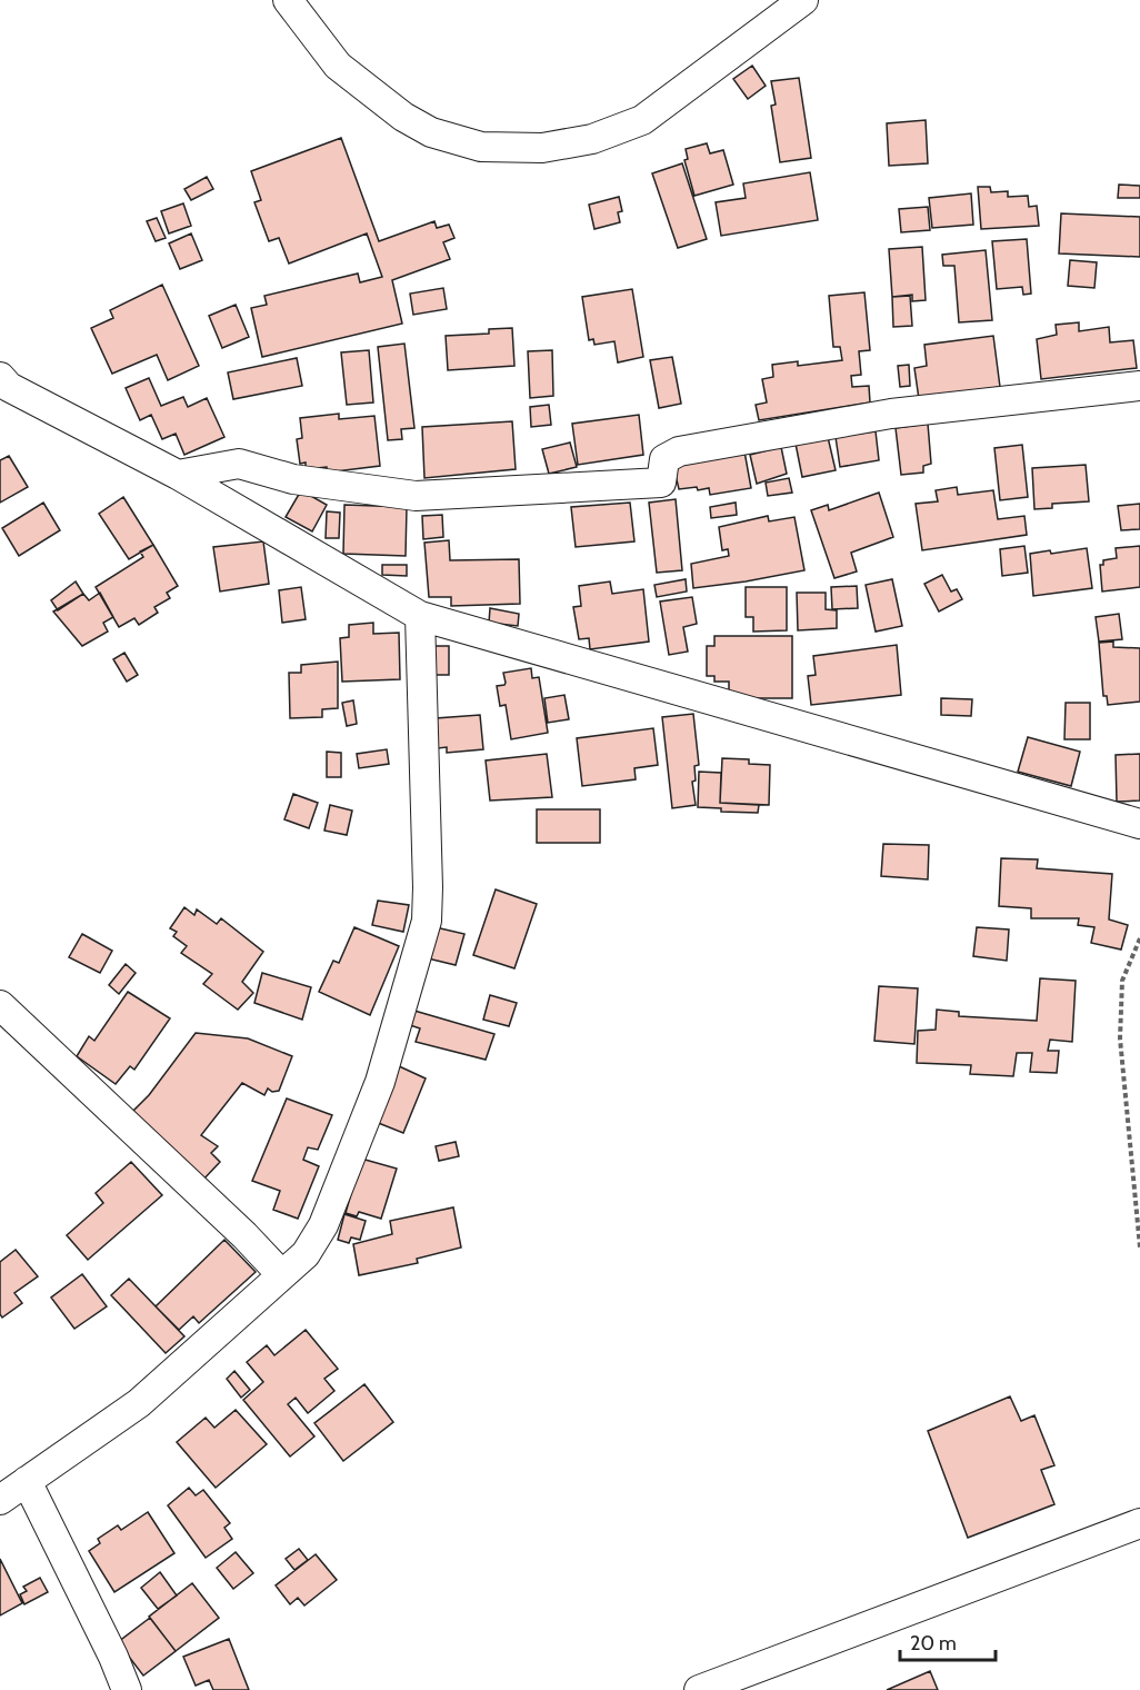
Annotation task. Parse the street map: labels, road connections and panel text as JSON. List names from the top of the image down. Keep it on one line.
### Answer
{"scale_bar":"20 m"}
